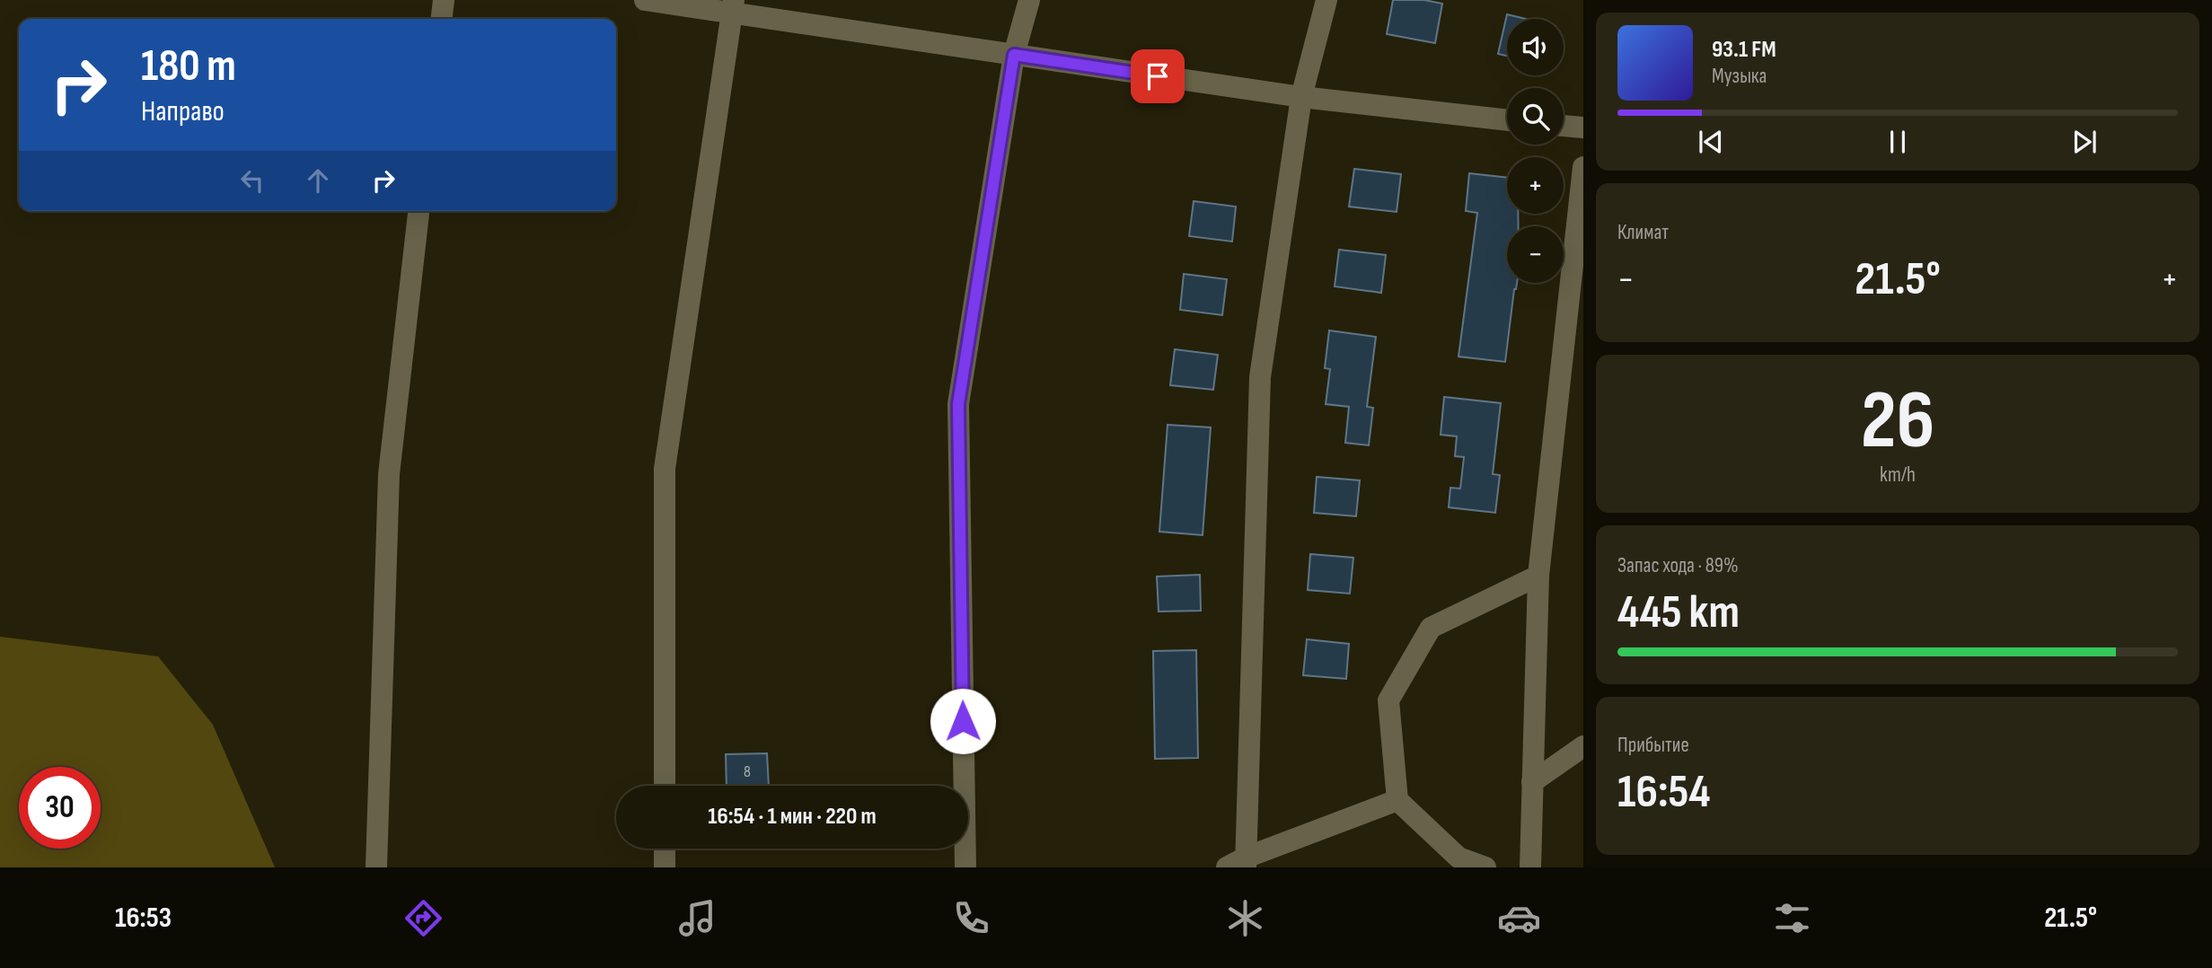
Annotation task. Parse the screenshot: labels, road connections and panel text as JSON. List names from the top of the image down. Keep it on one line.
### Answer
{"house_numbers":["8"],"page":{"map_buttons":["+","−"],"turn":["180 m","Направо"],"song":["93.1 FM","Музыка"],"tile":["Климат",["26","km/h"],["Запас хода · 89%","445 km"],["Прибытие","16:54"]],"heat":["−","21.5°","+"],"limit":"30","trip":"16:54 · 1 мин · 220 m","tabs":["16:53","21.5°"]}}
